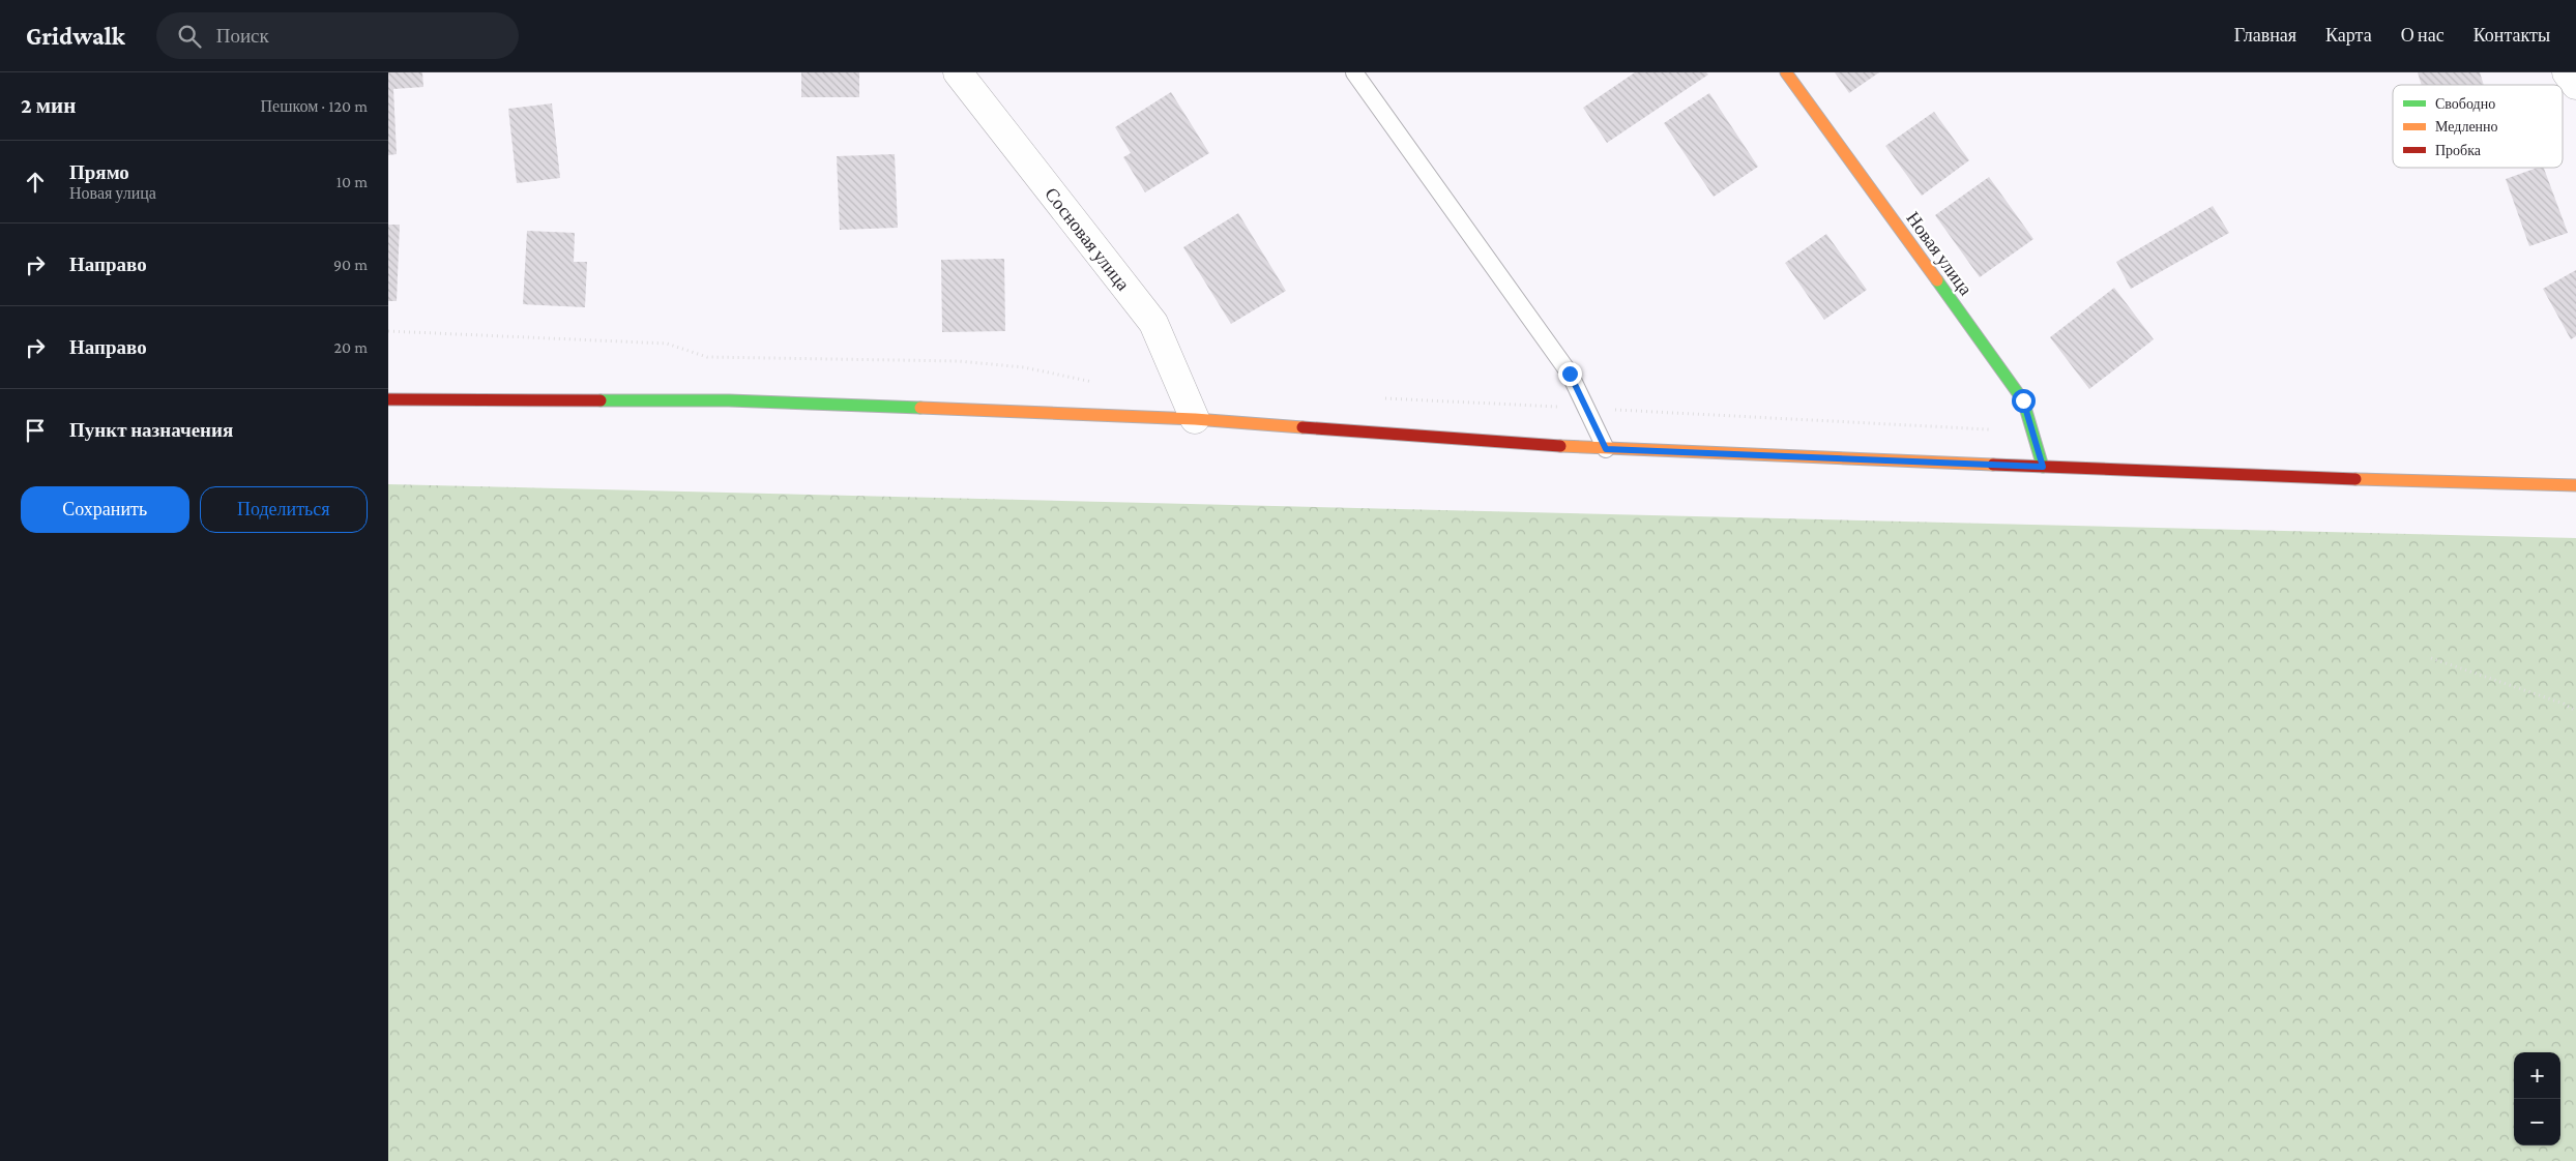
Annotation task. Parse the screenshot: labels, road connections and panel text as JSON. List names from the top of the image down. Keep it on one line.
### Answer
{"streets":{"street":["Сосновая улица","Новая улица"]},"legend":["Свободно","Медленно","Пробка"],"page":{"header":"Gridwalk","search":"Поиск","nav":["Главная","Карта","О нас","Контакты"],"heading":["2 мин","Пешком · 120 m"],"list":[["Прямо","Новая улица","10 m"],["Направо","90 m"],["Направо","20 m"],"Пункт назначения"],"buttons":["Сохранить","Поделиться"],"map_buttons":["+","−"]}}
